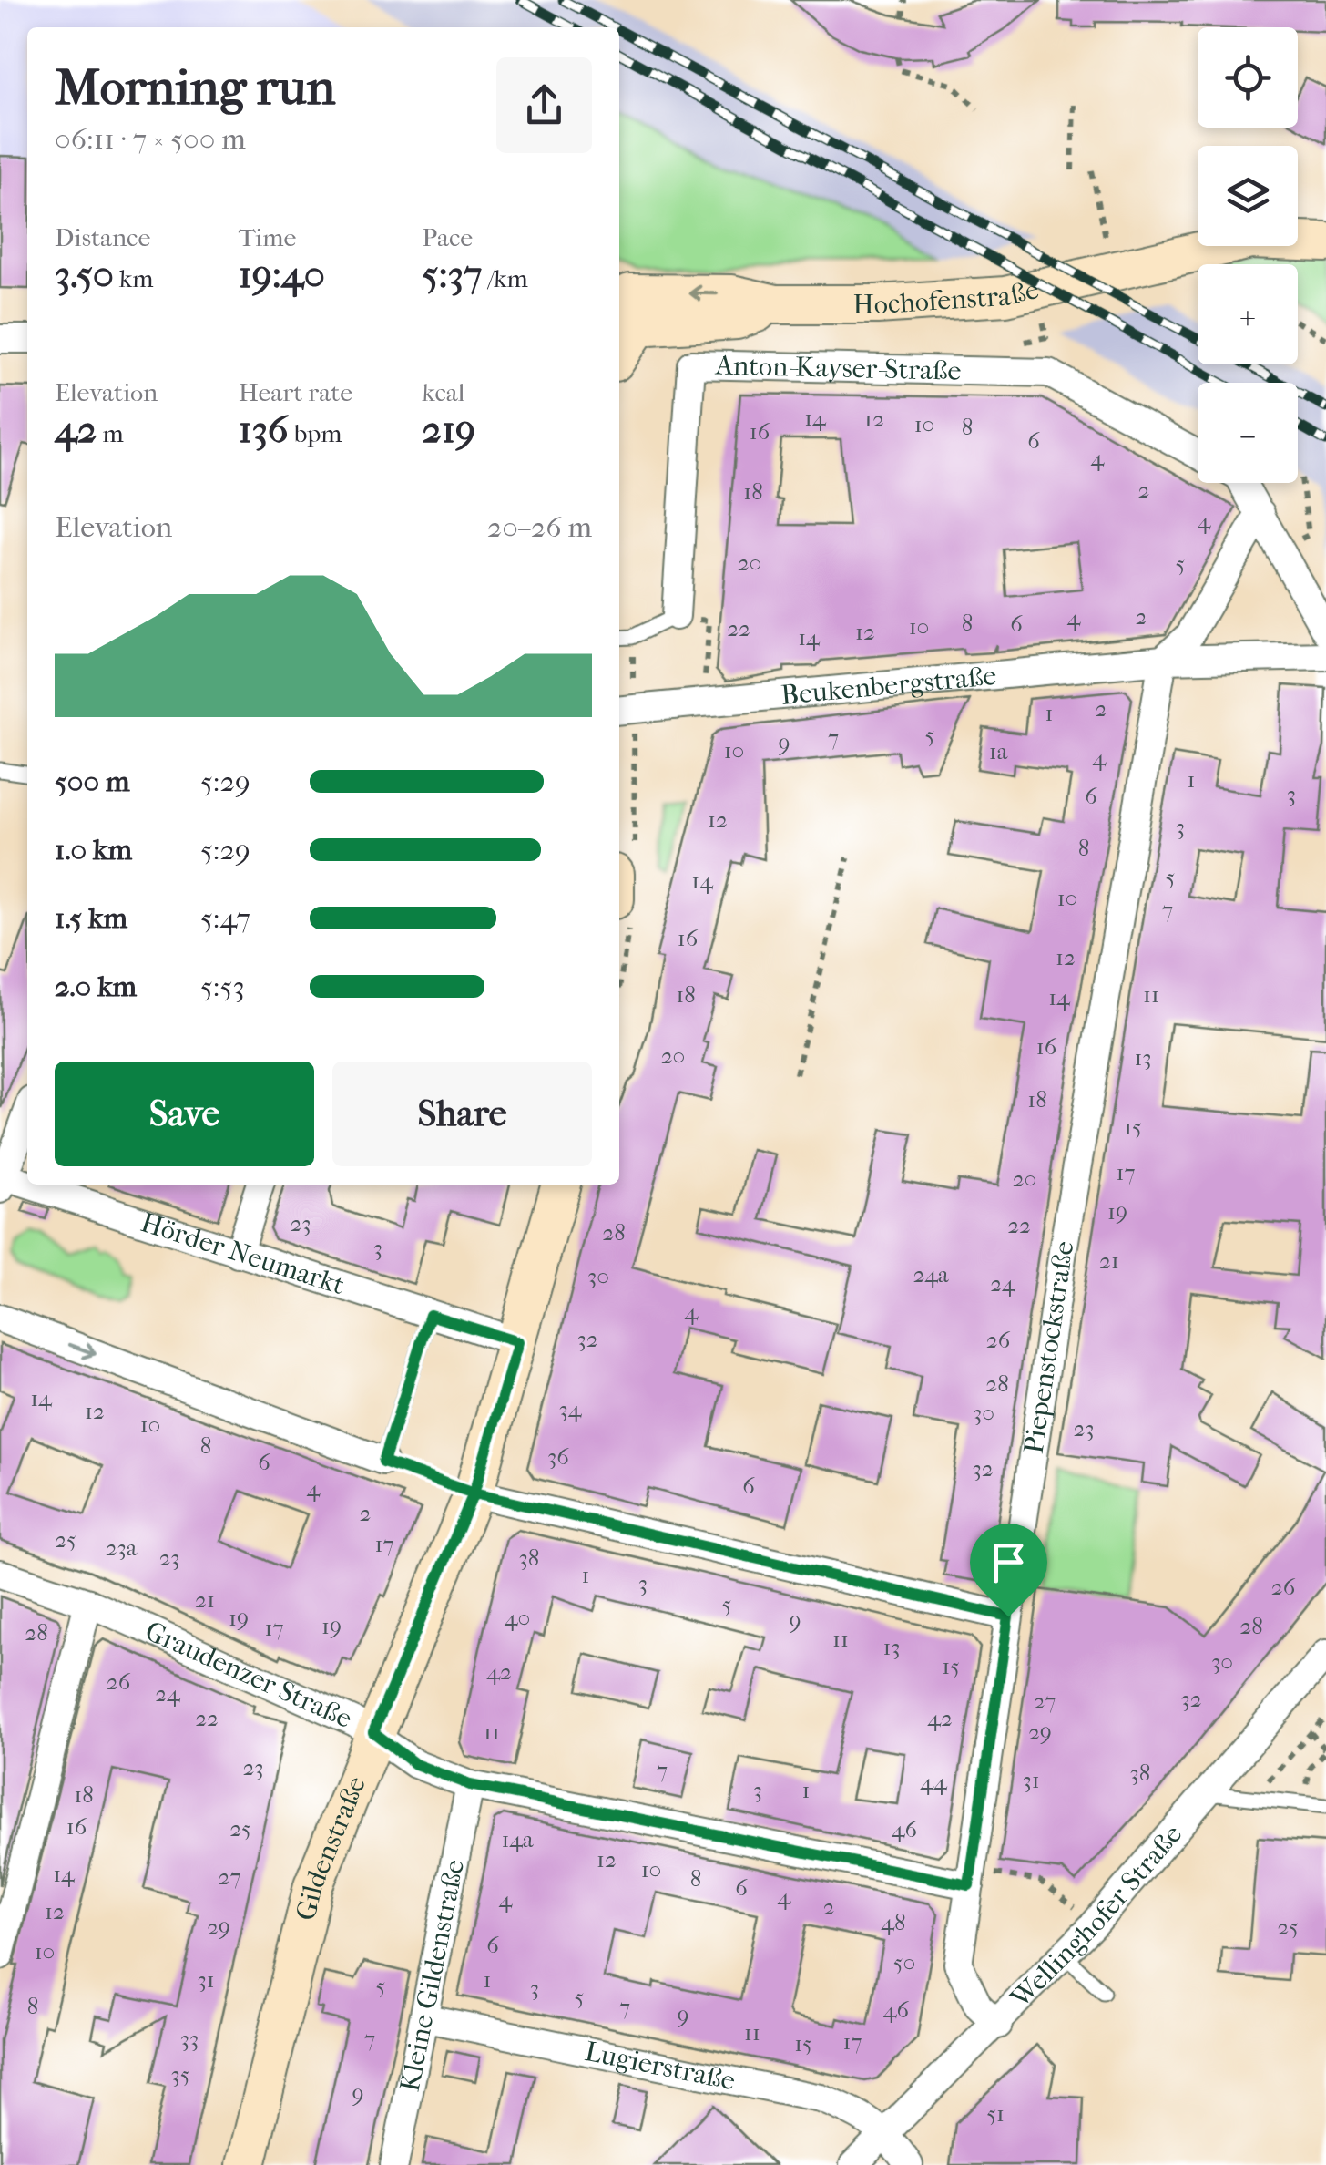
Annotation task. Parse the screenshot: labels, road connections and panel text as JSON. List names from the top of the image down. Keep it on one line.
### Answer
{"streets":{"main road":["Hochofenstraße","Gildenstraße"],"street":["Anton-Kayser-Straße","Beukenbergstraße","Hörder Neumarkt","Piepenstockstraße","Graudenzer Straße","Wellinghofer Straße","Kleine Gildenstraße","Lugierstraße"]},"crossings":[["Beukenbergstraße","Piepenstockstraße"],["Hörder Neumarkt","Gildenstraße"],["Piepenstockstraße","Graudenzer Straße"],["Piepenstockstraße","Wellinghofer Straße"],["Graudenzer Straße","Gildenstraße"],["Graudenzer Straße","Kleine Gildenstraße"],["Wellinghofer Straße","Lugierstraße"],["Kleine Gildenstraße","Lugierstraße"]],"house_numbers":["14","12","10","8","16","6","4","2","18","4","20","5","2","4","8","6","10","22","12","14","2","1","5","7","9","10","1a","4","1","3","6","12","3","8","5","14","10","7","16","12","18","11","14","16","20","13","18","15","17","20","19","23","22","28","3","21","24a","30","24","4","32","26","28","14","34","12","30","10","23","8","36","6","32","6","4","2","25","17","23a","23","38","1","3","26","21","5","19","40","9","19","28","17","28","11","13","30","15","42","26","24","32","27","22","42","11","29","23","7","38","31","44","3","1","18","16","25","46","14a","12","10","14","27","8","6","4","4","2","12","48","29","25","6","10","50","31","1","5","3","5","8","7","46","9","11","33","7","17","15","35","9","51"],"page":{"map_buttons":["+","−"],"heading":["Morning run","06:11 · 7 × 500 m"],"stats":[["Distance","3.50 km"],["Time","19:40"],["Pace","5:37 /km"],["Elevation","42 m"],["Heart rate","136 bpm"],["kcal","219"]],"chart":["Elevation","20–26 m"],"list":[{"name":"500 m","note":"5:29"},{"name":"1.0 km","note":"5:29"},{"name":"1.5 km","note":"5:47"},{"name":"2.0 km","note":"5:53"}],"buttons":["Save","Share"]}}
